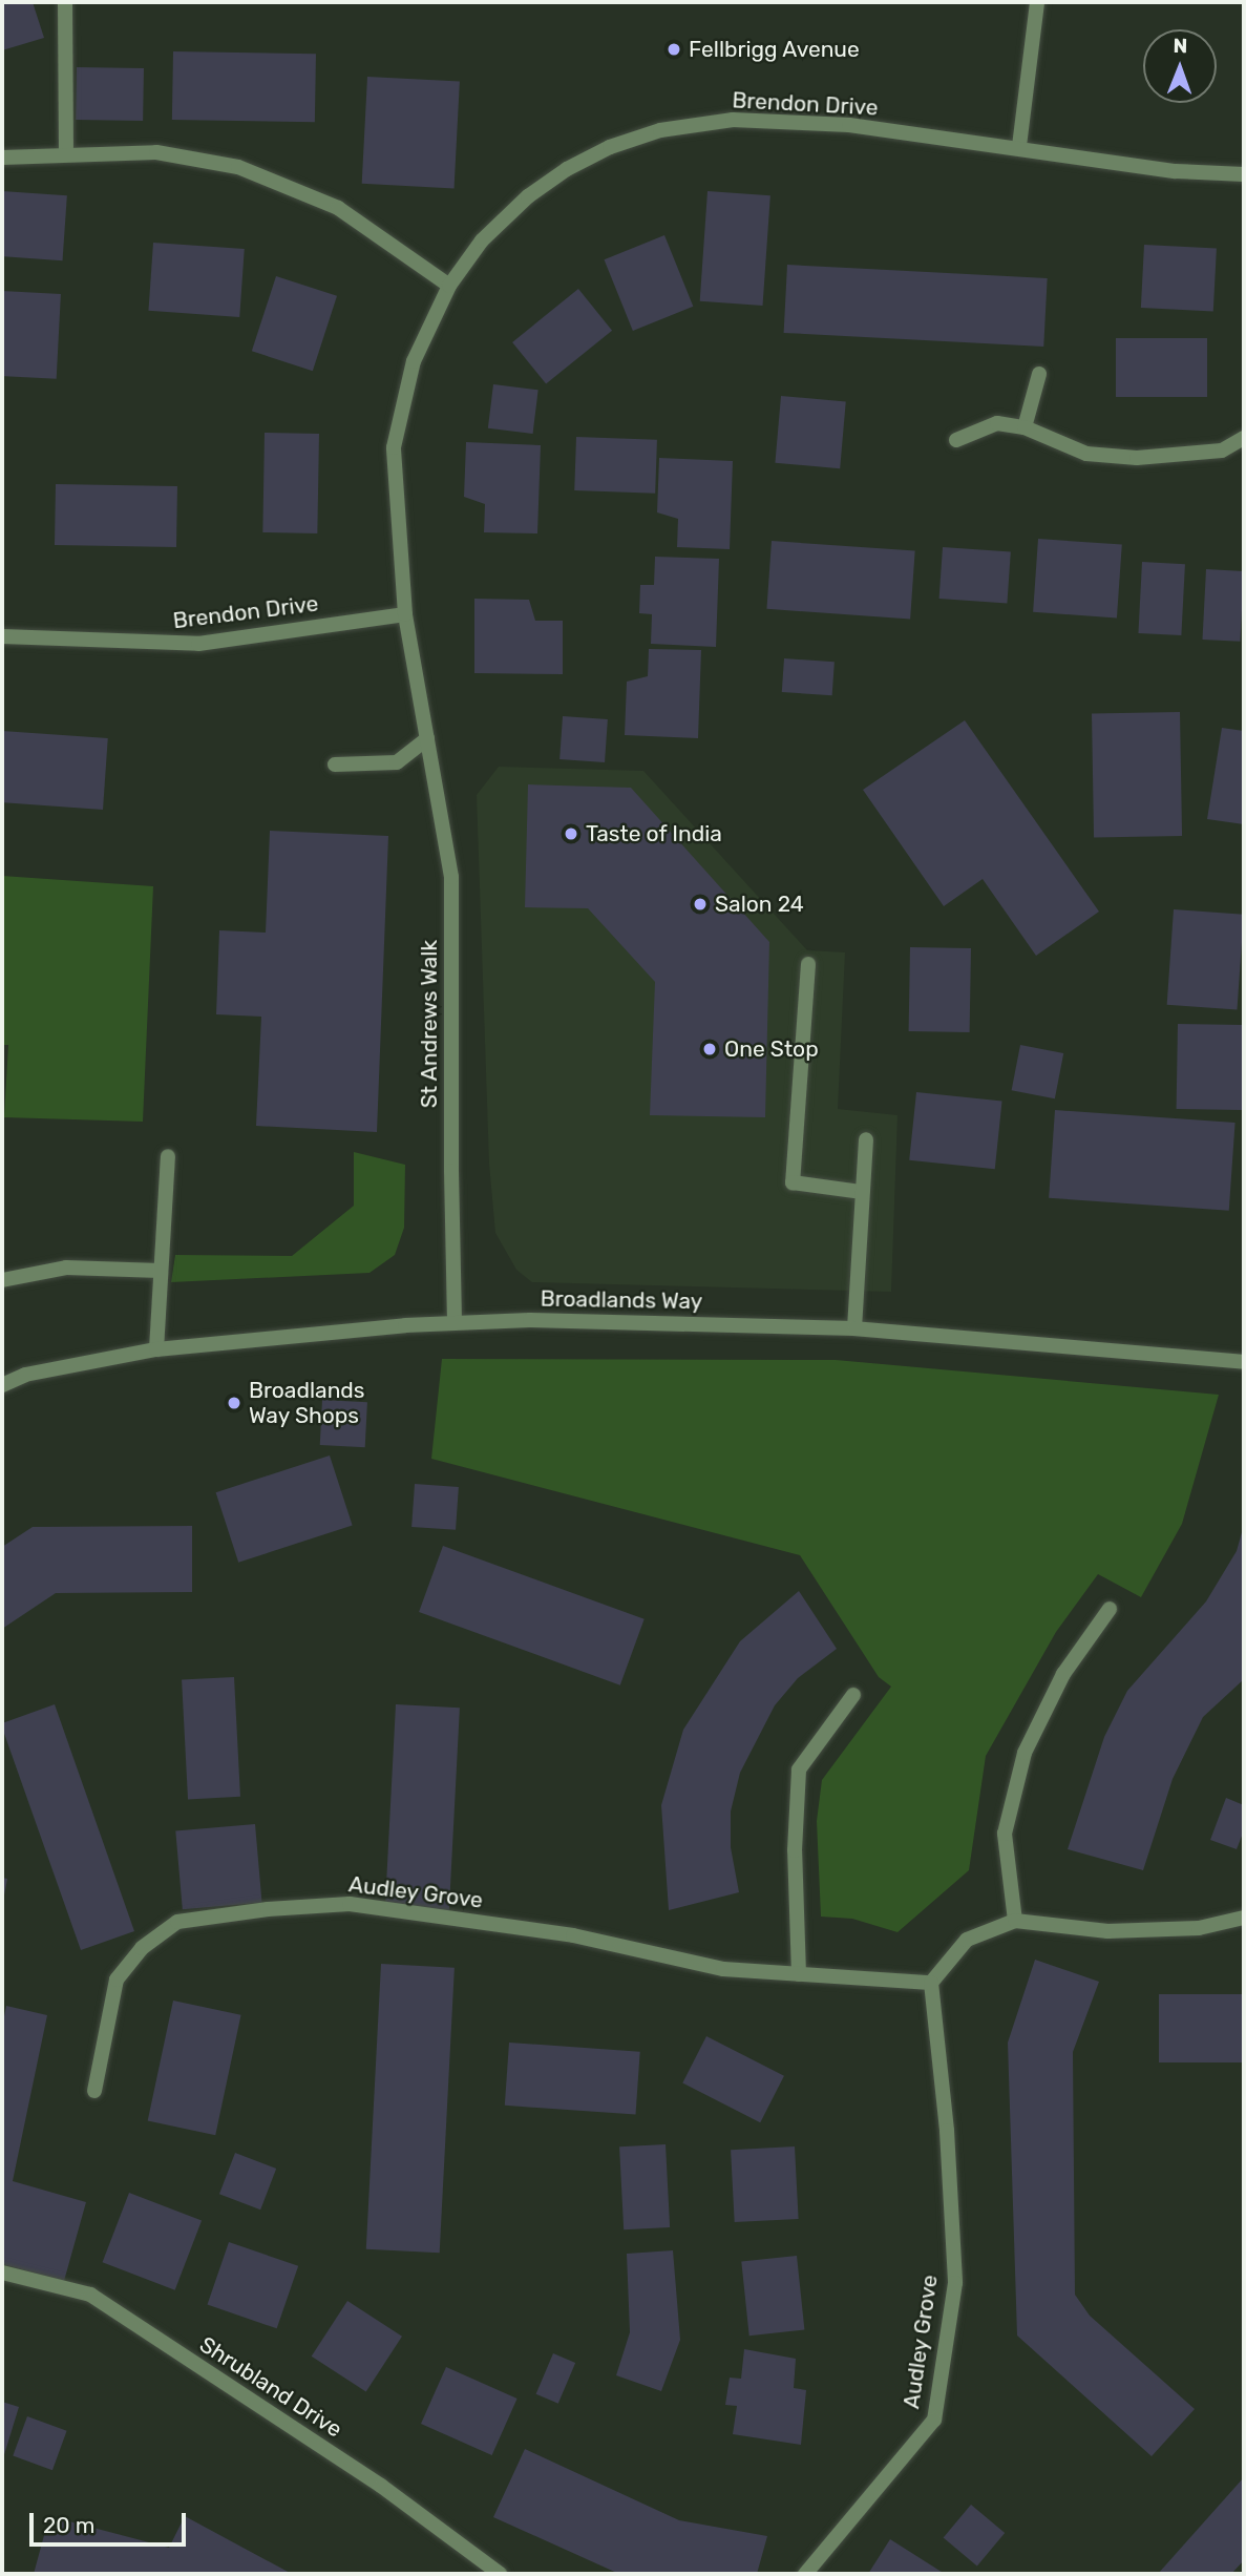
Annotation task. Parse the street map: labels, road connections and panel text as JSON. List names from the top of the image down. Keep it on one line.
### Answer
{"streets":{"street":["Brendon Drive","St Andrews Walk","Broadlands Way","Audley Grove","Shrubland Drive"]},"crossings":[["Brendon Drive","St Andrews Walk"],["St Andrews Walk","Broadlands Way"]],"places":["Fellbrigg Avenue","Taste of India","Salon 24","One Stop","Broadlands Way Shops"],"scale_bar":"20 m","north":"top"}
